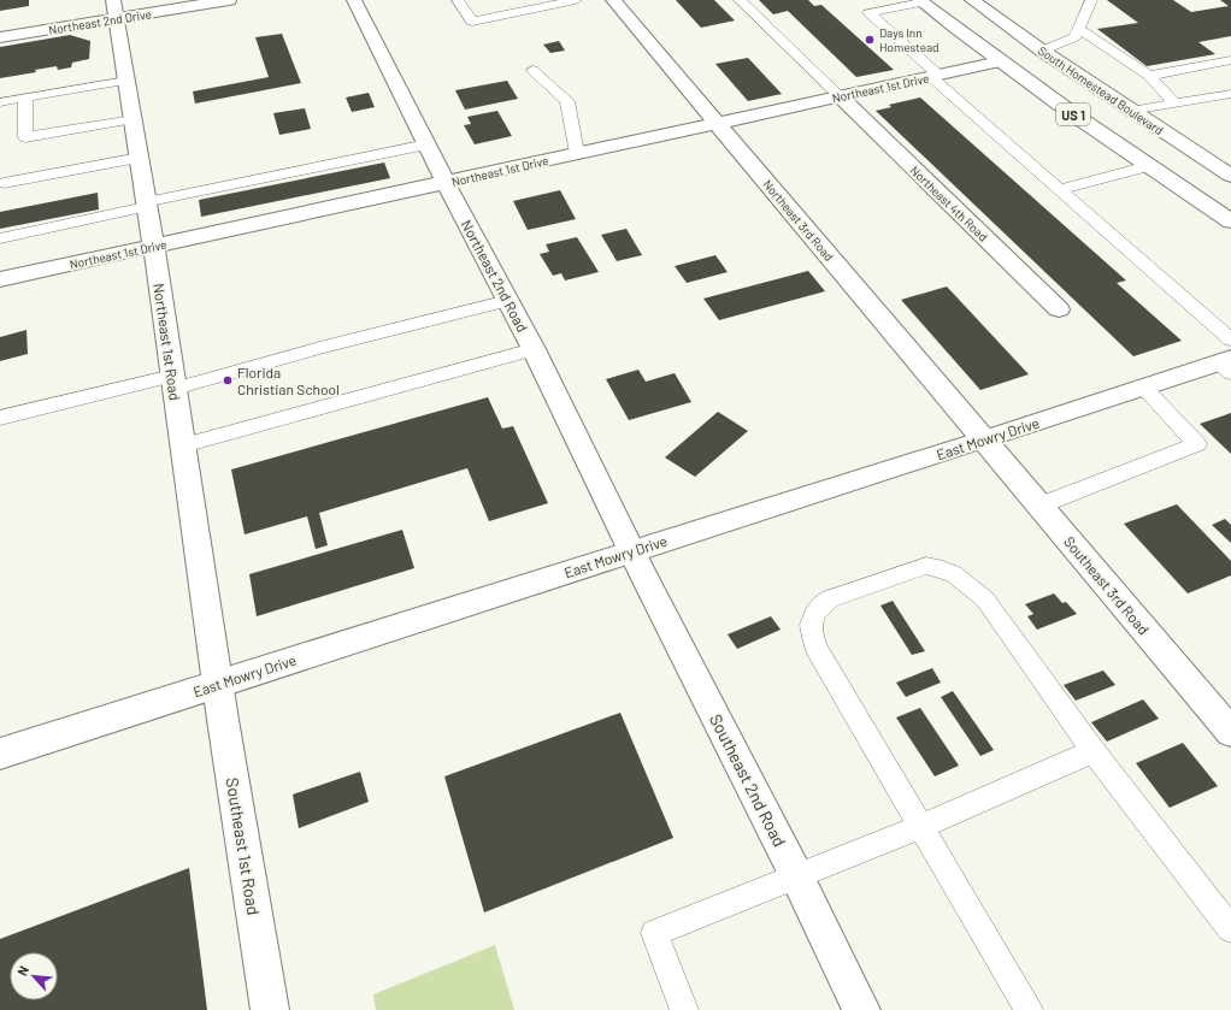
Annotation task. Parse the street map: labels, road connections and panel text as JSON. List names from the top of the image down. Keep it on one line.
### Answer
{"streets":{"main road":["Northeast 2nd Drive","Northeast 1st Drive","South Homestead Boulevard","US 1","Northeast 4th Road","Northeast 3rd Road","Northeast 2nd Road","Northeast 1st Road","East Mowry Drive","Southeast 3rd Road","Southeast 2nd Road","Southeast 1st Road"]},"crossings":[["Northeast 2nd Drive","Northeast 1st Road"],["Northeast 1st Drive","US 1"],["Northeast 1st Drive","Northeast 4th Road"],["Northeast 1st Drive","Northeast 3rd Road"],["Northeast 1st Drive","Northeast 2nd Road"],["Northeast 1st Drive","Northeast 1st Road"],["Northeast 3rd Road","East Mowry Drive"],["Northeast 3rd Road","Southeast 3rd Road"],["Northeast 2nd Road","East Mowry Drive"],["Northeast 2nd Road","Southeast 2nd Road"],["Northeast 1st Road","East Mowry Drive"],["Northeast 1st Road","Southeast 1st Road"],["East Mowry Drive","Southeast 3rd Road"],["East Mowry Drive","Southeast 2nd Road"],["East Mowry Drive","Southeast 1st Road"]],"places":["Days Inn Homestead","Florida Christian School"],"north":"top left"}
